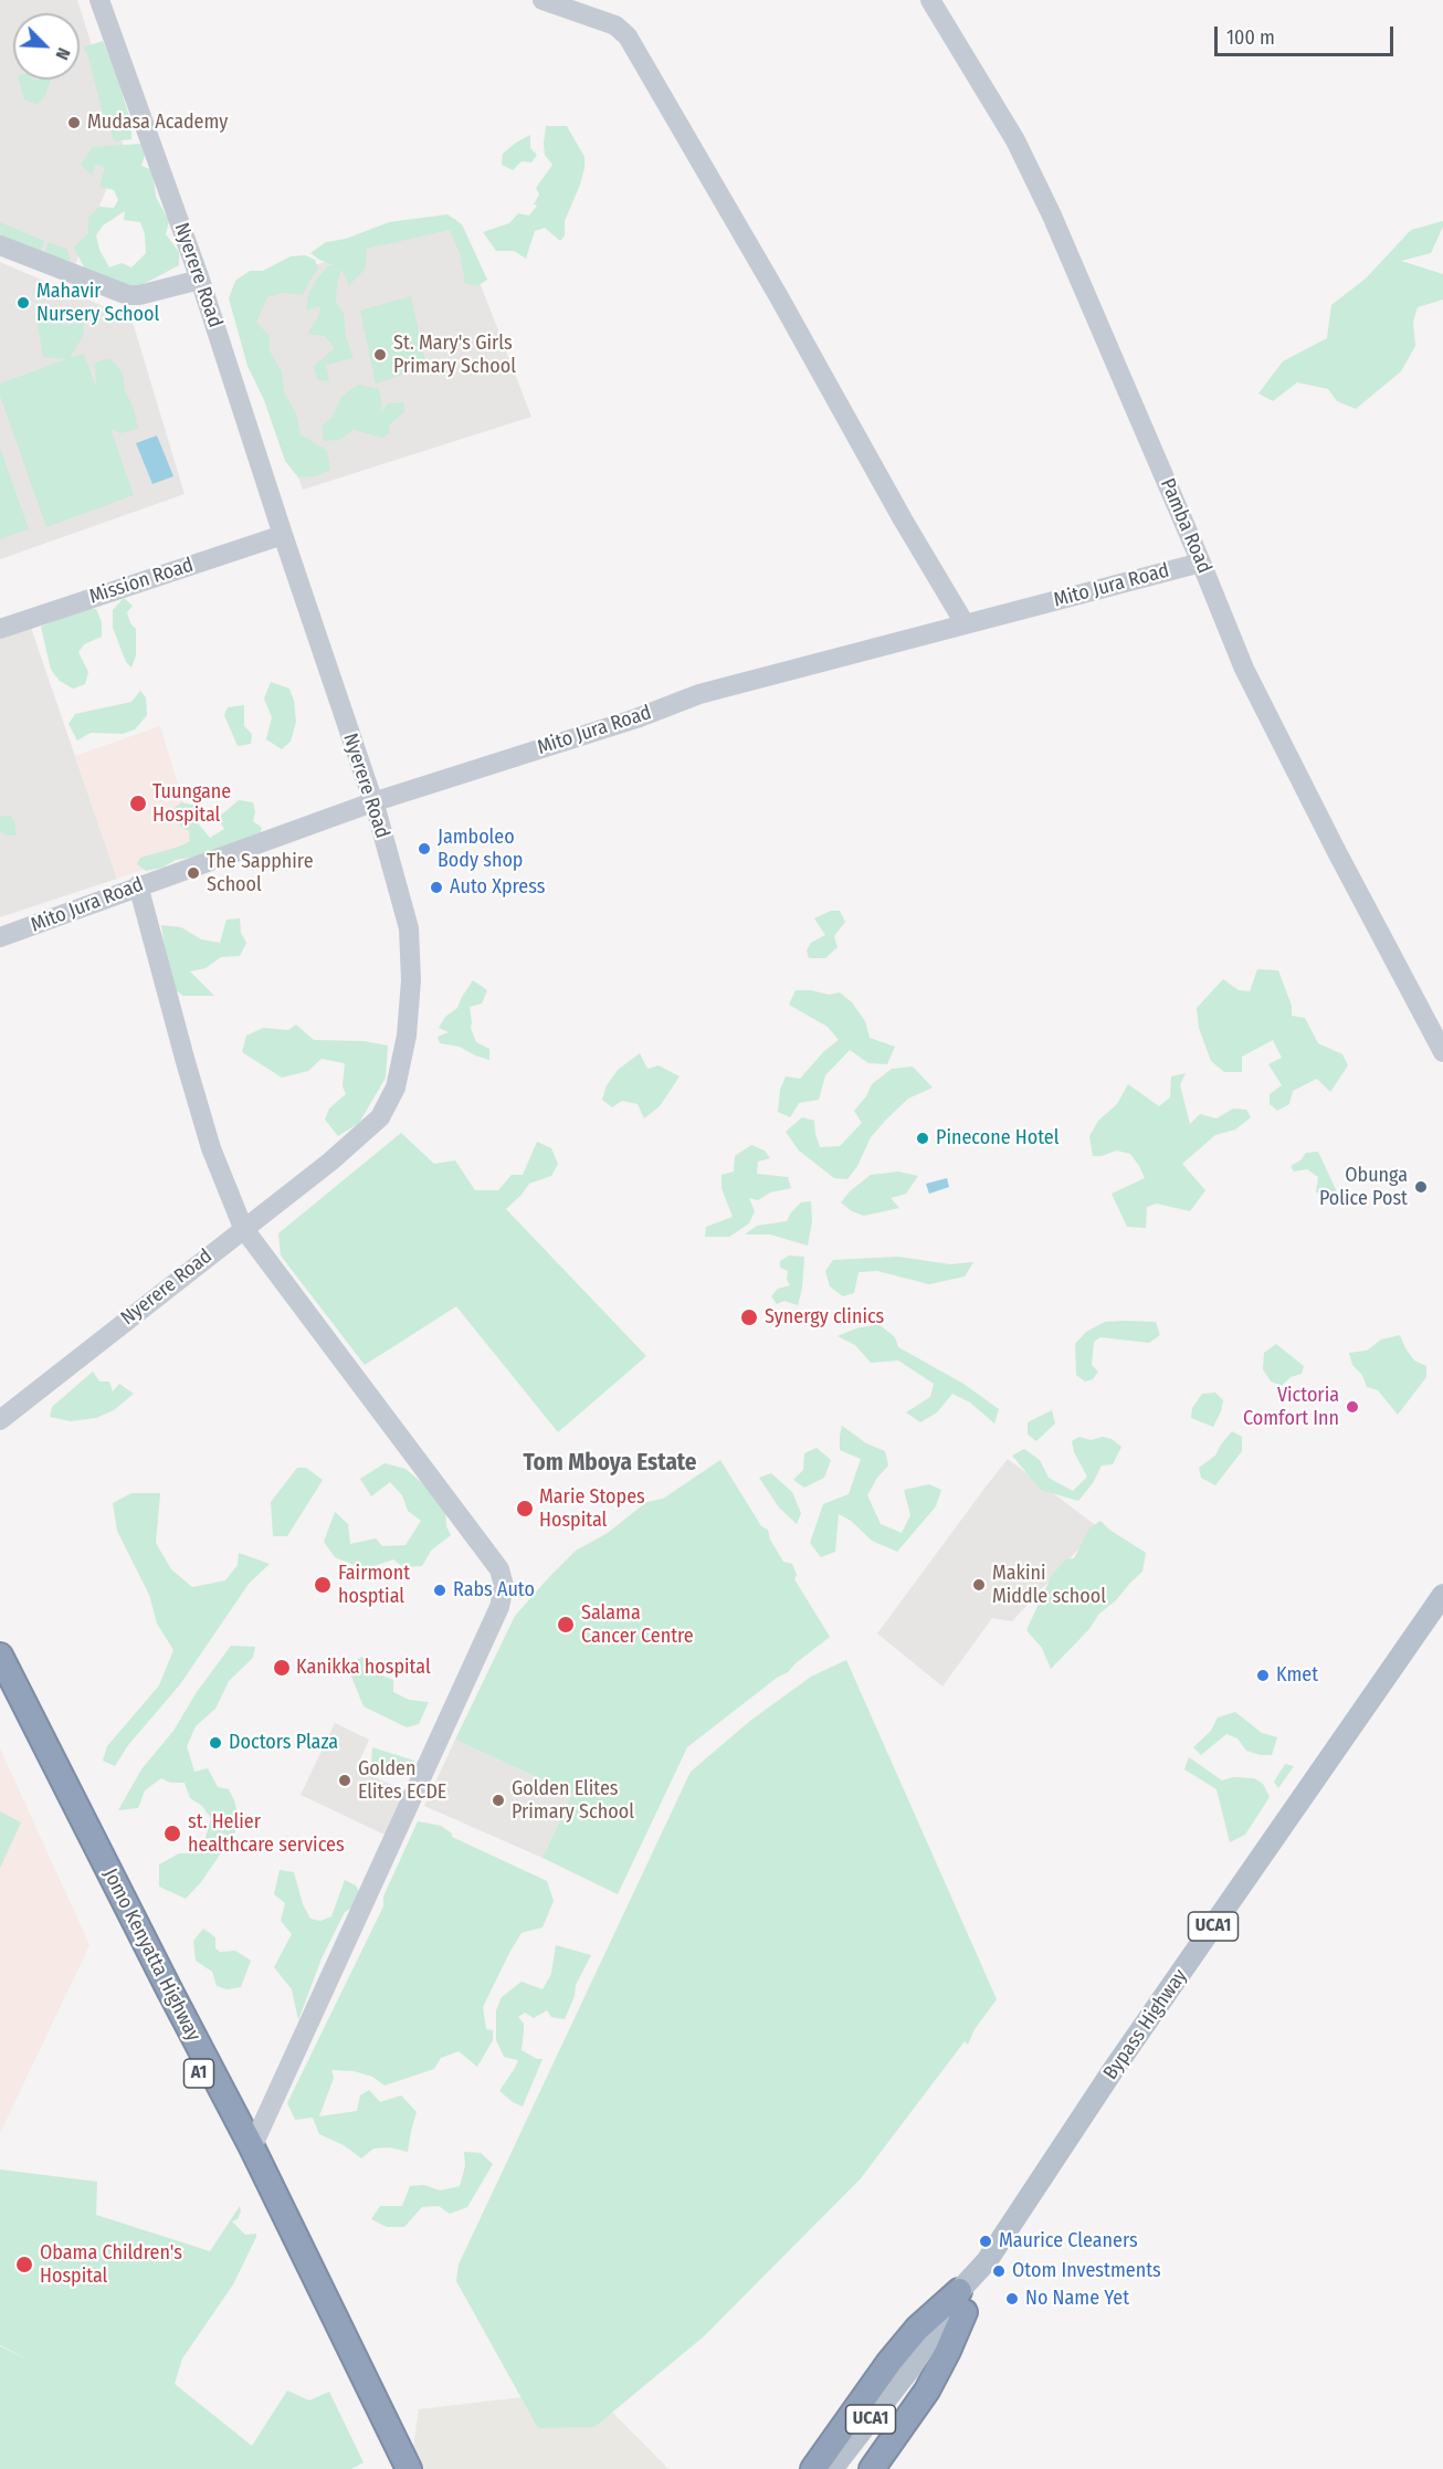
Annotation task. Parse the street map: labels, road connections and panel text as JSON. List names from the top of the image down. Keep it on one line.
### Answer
{"streets":{"highway":["Jomo Kenyatta Highway","A1"],"main road":["Nyerere Road","Pamba Road","Mission Road","Mito Jura Road","UCA1","Bypass Highway"]},"crossings":[["Nyerere Road","Mission Road"],["Nyerere Road","Mito Jura Road"],["Pamba Road","Mito Jura Road"]],"districts":["Tom Mboya Estate"],"places":["Mudasa Academy","Mahavir Nursery School","St. Mary's Girls Primary School","Tuungane Hospital","Jamboleo Body shop","The Sapphire School","Auto Xpress","Pinecone Hotel","Obunga Police Post","Synergy clinics","Victoria Comfort Inn","Marie Stopes Hospital","Fairmont hosptial","Makini Middle school","Rabs Auto","Salama Cancer Centre","Kanikka hospital","Kmet","Doctors Plaza","Golden Elites ECDE","Golden Elites Primary School","st. Helier healthcare services","Maurice Cleaners","Obama Children's Hospital","Otom Investments","No Name Yet"],"scale_bar":"100 m","north":"bottom right"}
